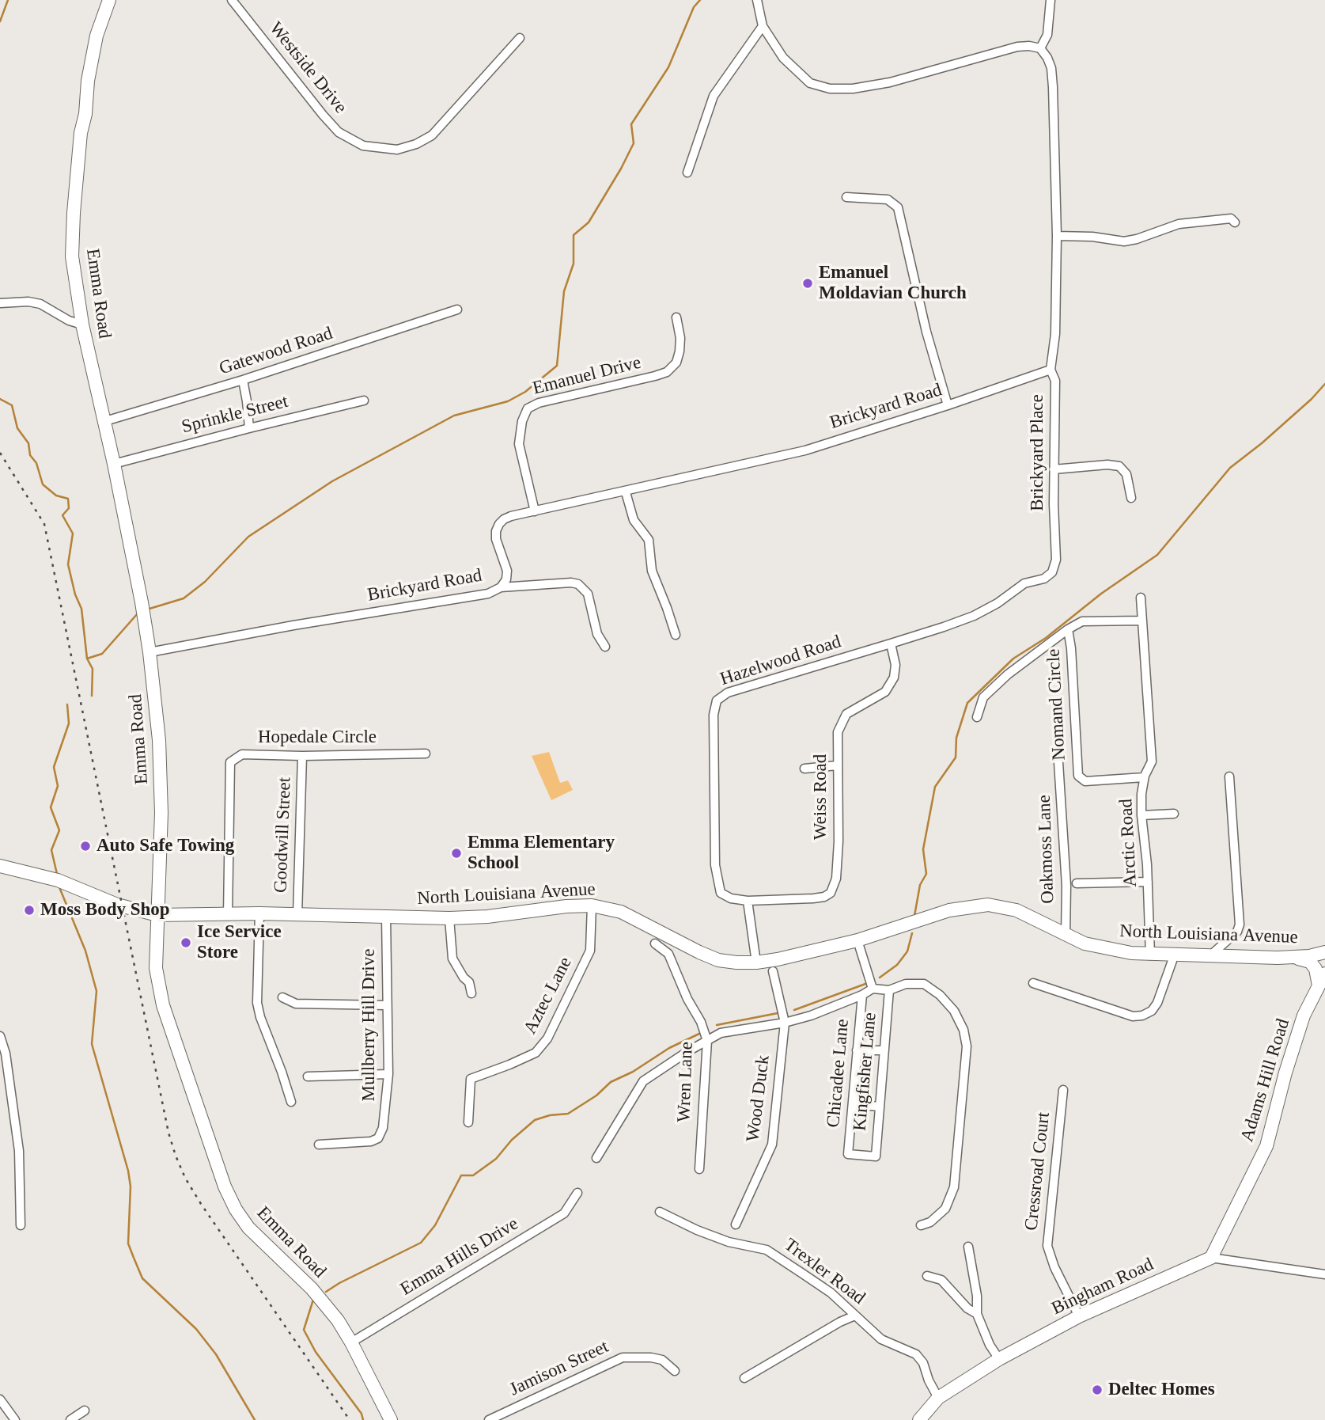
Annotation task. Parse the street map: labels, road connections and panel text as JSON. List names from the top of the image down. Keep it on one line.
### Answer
{"streets":{"street":["Westside Drive","Emma Road","Gatewood Road","Emanuel Drive","Brickyard Road","Sprinkle Street","Brickyard Place","Hazelwood Road","Nomand Circle","Hopedale Circle","Weiss Road","Goodwill Street","Arctic Road","Oakmoss Lane","North Louisiana Avenue","Aztec Lane","Mullberry Hill Drive","Kingfisher Lane","Chicadee Lane","Adams Hill Road","Wren Lane","Wood Duck","Cressroad Court","Emma Hills Drive","Trexler Road","Bingham Road","Jamison Street"]},"crossings":[["Emma Road","Gatewood Road"],["Emma Road","Brickyard Road"],["Emma Road","Sprinkle Street"],["Emma Road","North Louisiana Avenue"],["Emma Road","Emma Hills Drive"],["Emanuel Drive","Brickyard Road"],["Brickyard Road","Brickyard Place"],["Brickyard Place","Hazelwood Road"],["Hazelwood Road","Weiss Road"],["Nomand Circle","Arctic Road"],["Hopedale Circle","Goodwill Street"],["Hopedale Circle","North Louisiana Avenue"],["Goodwill Street","North Louisiana Avenue"],["Arctic Road","North Louisiana Avenue"],["Oakmoss Lane","North Louisiana Avenue"],["North Louisiana Avenue","Aztec Lane"],["North Louisiana Avenue","Mullberry Hill Drive"],["Kingfisher Lane","Chicadee Lane"],["Adams Hill Road","Bingham Road"],["Cressroad Court","Bingham Road"],["Trexler Road","Bingham Road"]],"places":["Emanuel Moldavian Church","Auto Safe Towing","Emma Elementary School","Moss Body Shop","Ice Service Store","Deltec Homes"]}
